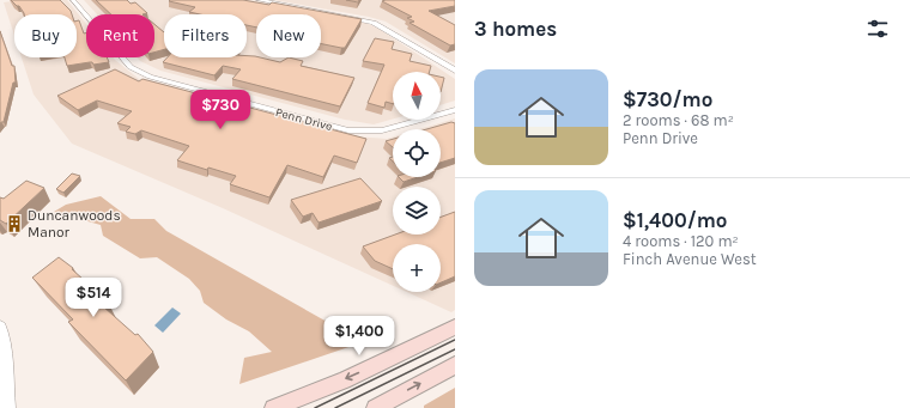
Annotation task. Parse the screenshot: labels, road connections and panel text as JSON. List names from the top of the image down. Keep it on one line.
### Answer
{"streets":{"street":["Penn Drive"]},"places":{"building":["Duncanwoods Manor"]},"north":"top","page":{"heading":"3 homes","chip":["Buy","Rent","Filters","New"],"list":[{"name":"$730/mo","note":"2 rooms · 68 m² · Penn Drive"},{"name":"$1,400/mo","note":"4 rooms · 120 m² · Finch Avenue West"}],"map_buttons":"+","price":["$730","$514","$1,400"]}}
